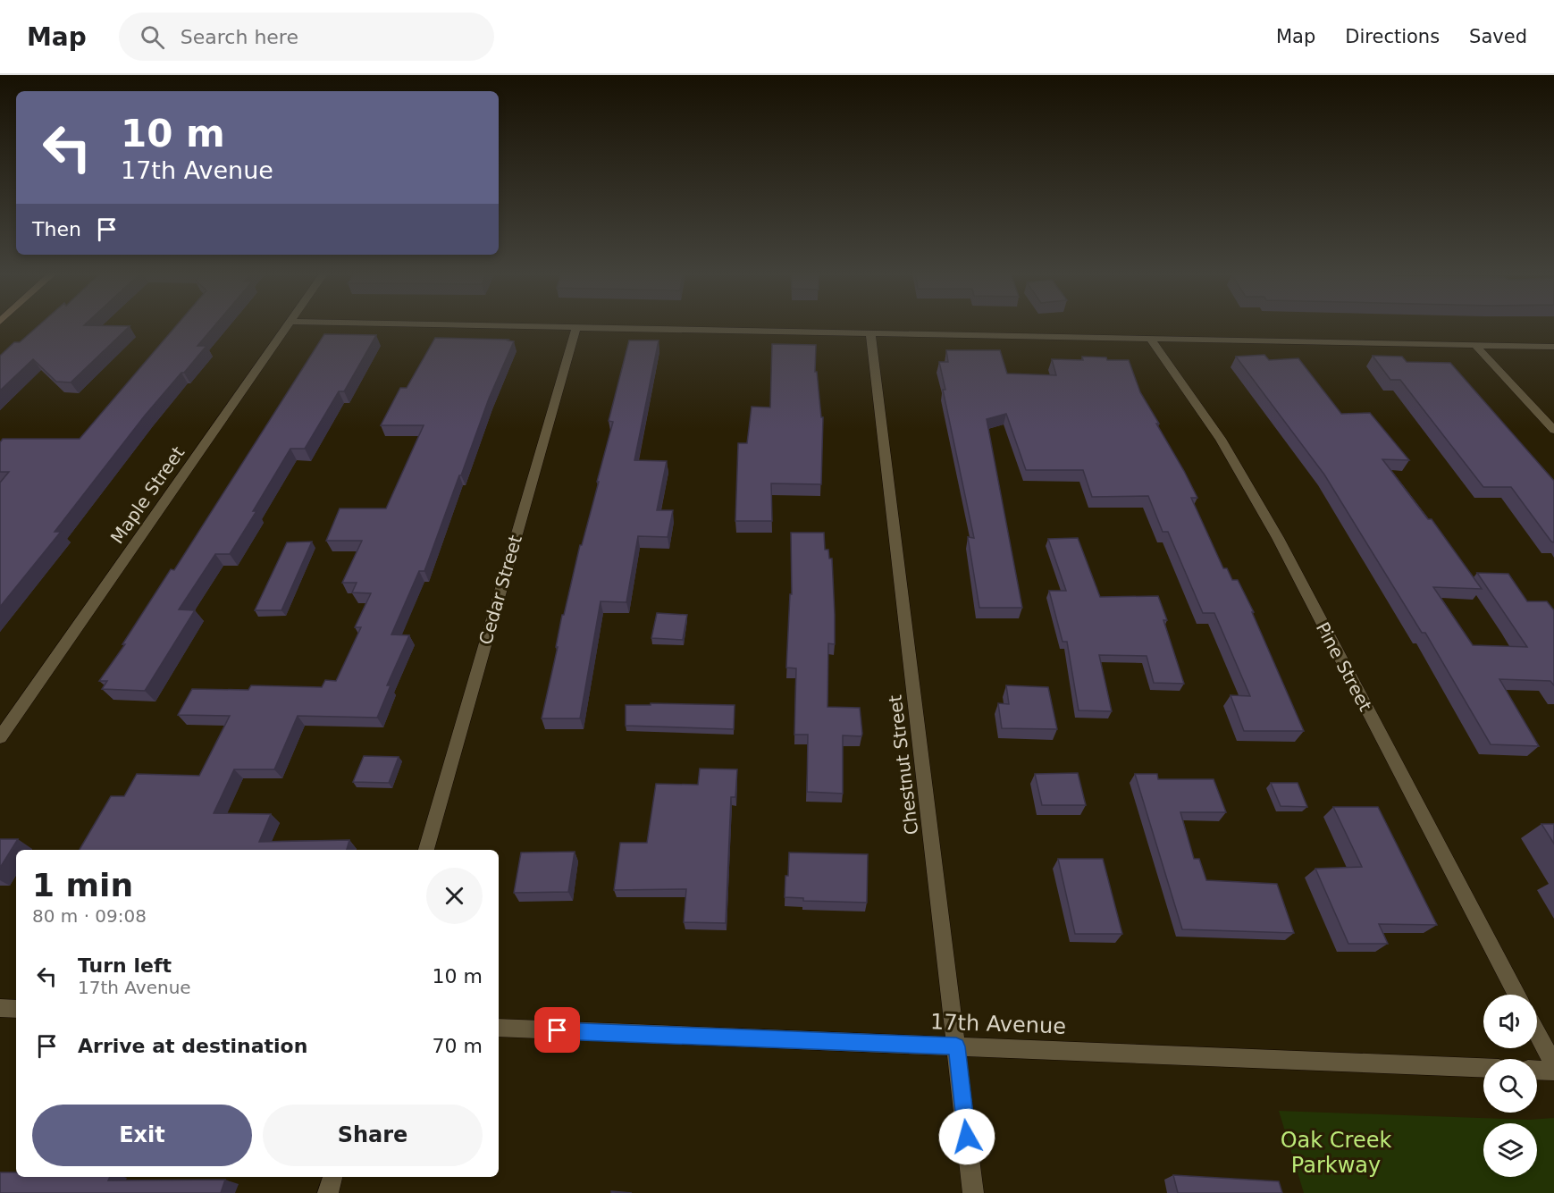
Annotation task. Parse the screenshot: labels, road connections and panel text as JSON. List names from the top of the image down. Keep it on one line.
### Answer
{"streets":{"street":["Maple Street","Cedar Street","Pine Street","Chestnut Street","17th Avenue"]},"crossings":[["Chestnut Street","17th Avenue"]],"parks":["Oak Creek Parkway"],"page":{"header":"Map","search":"Search here","nav":["Map","Directions","Saved"],"turn":["10 m","17th Avenue"],"then":"Then","heading":["1 min","80 m · 09:08"],"list":[{"name":"Turn left","note":"17th Avenue","value":"10 m"},{"name":"Arrive at destination","value":"70 m"}],"buttons":["Exit","Share"]}}
